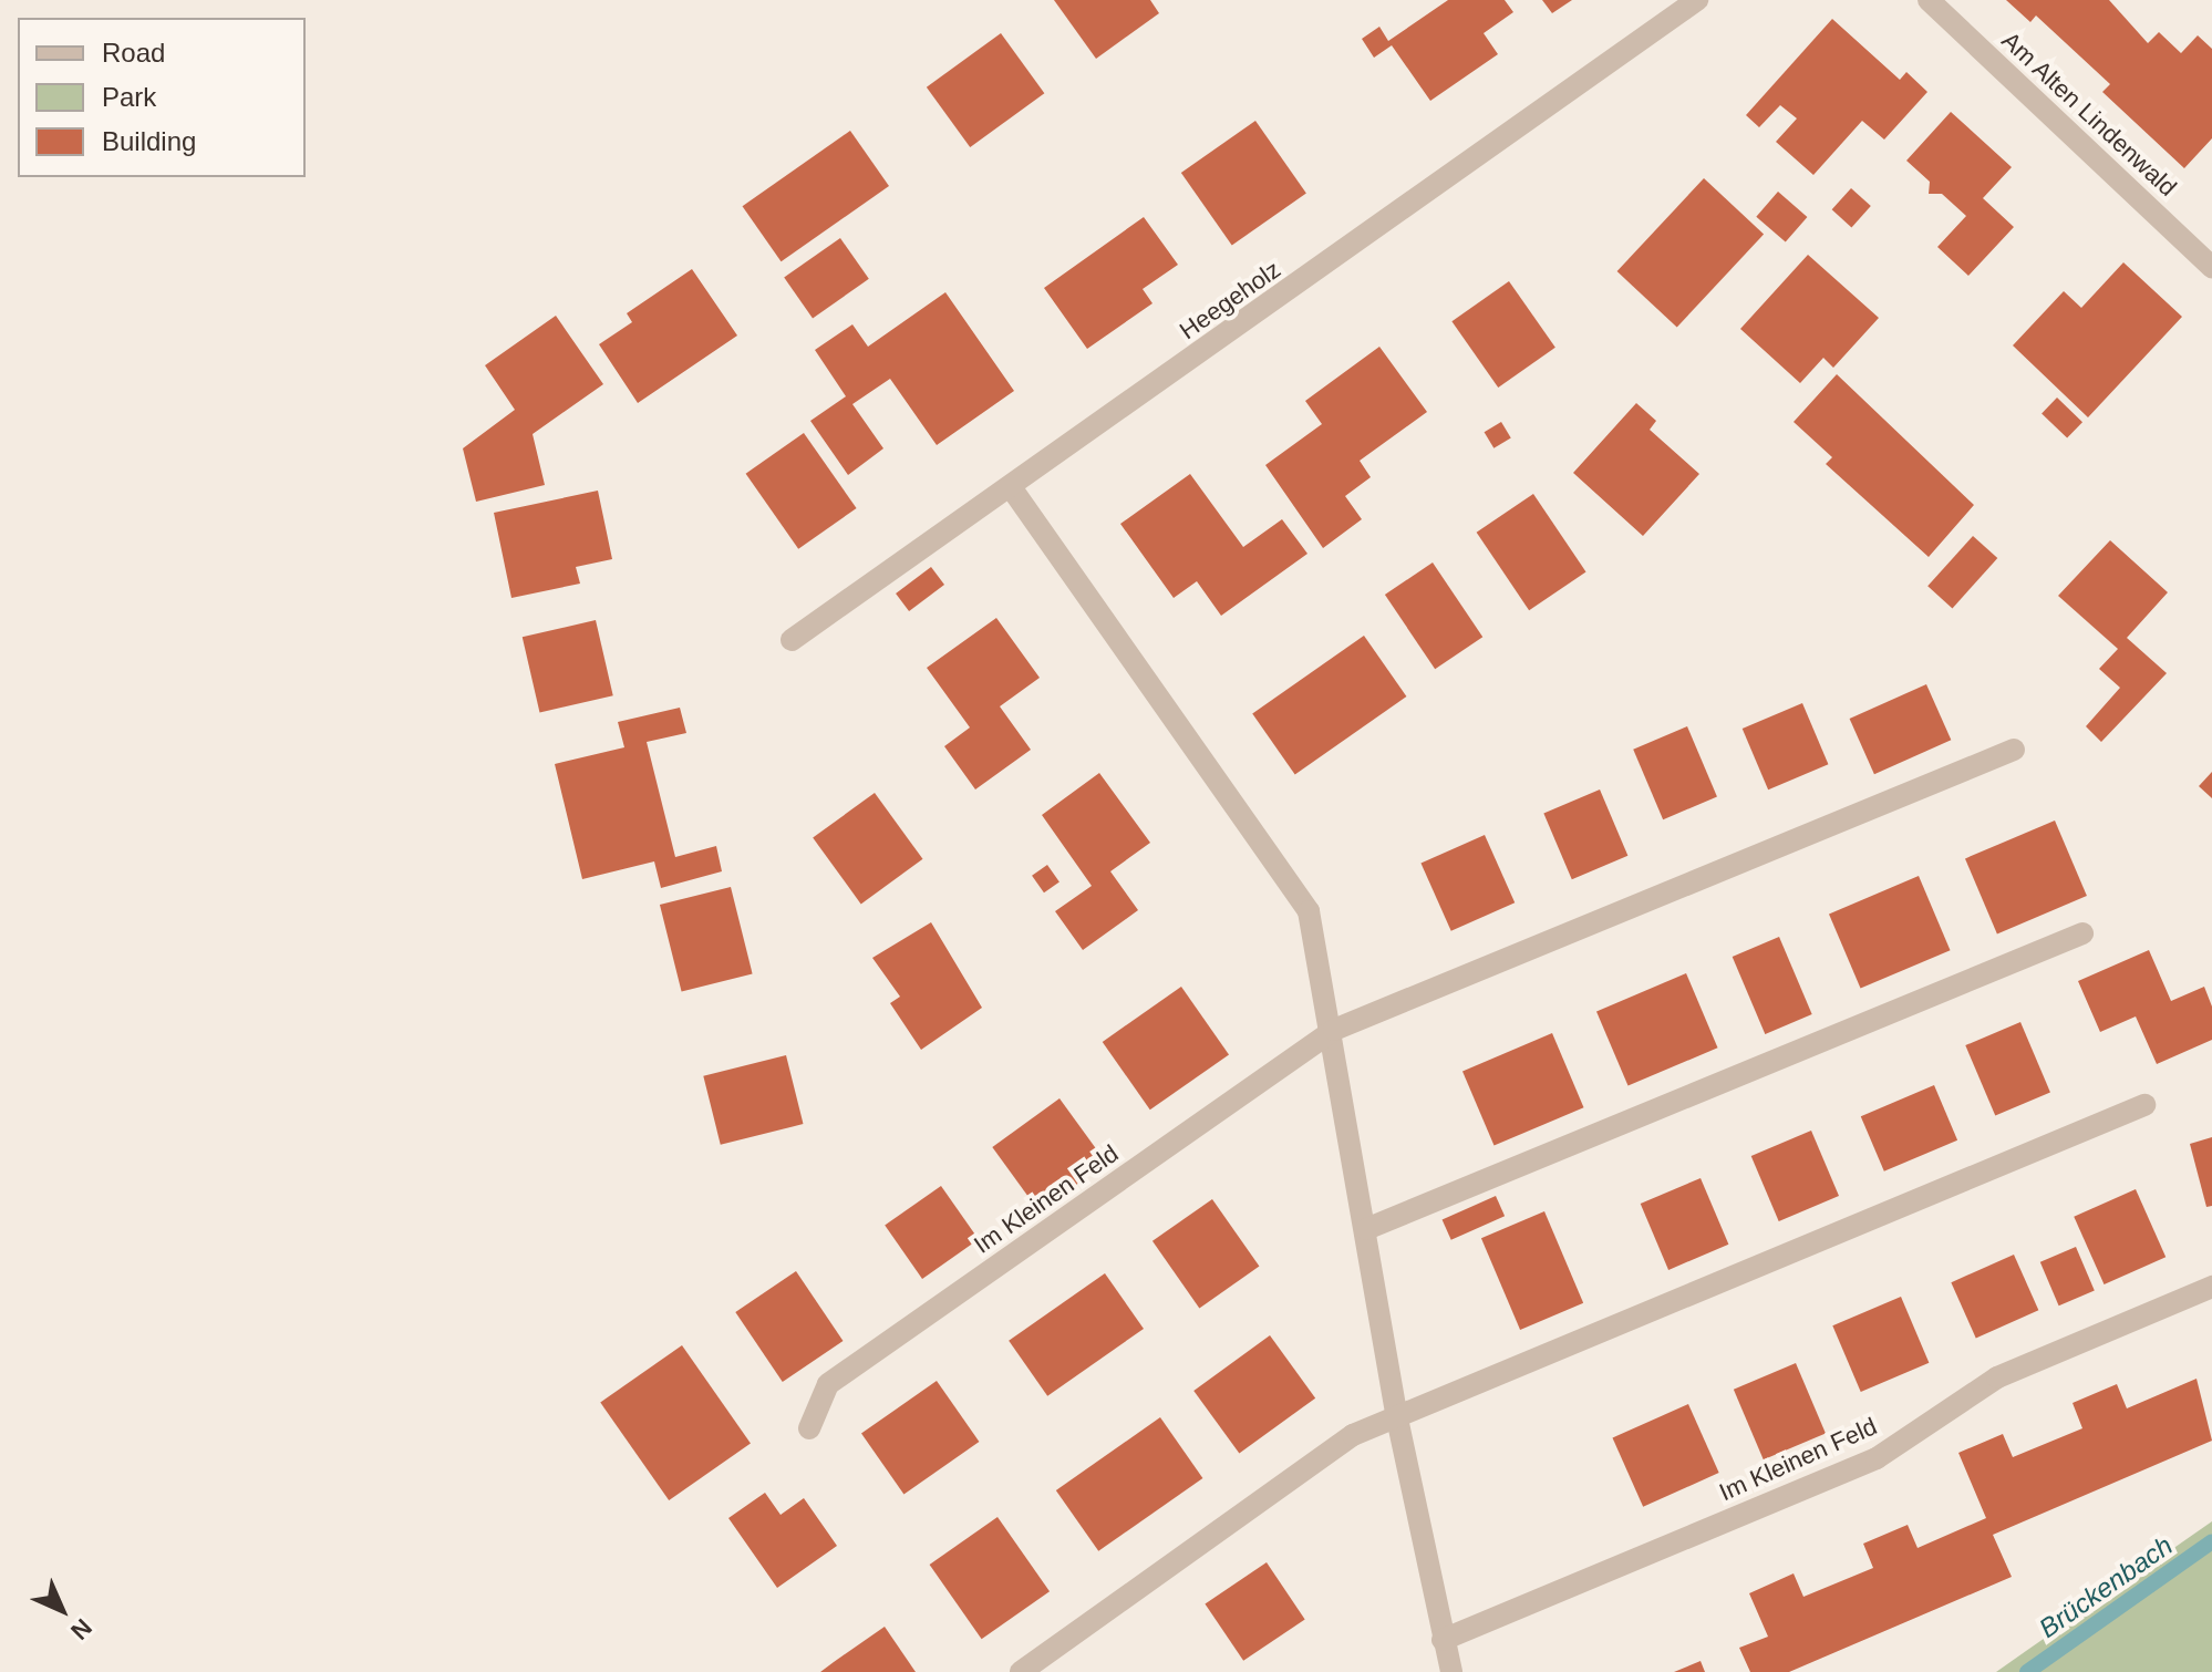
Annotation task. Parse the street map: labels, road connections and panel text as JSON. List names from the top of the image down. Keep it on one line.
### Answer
{"streets":{"street":["Am Alten Lindenwald","Heegeholz","Im Kleinen Feld"]},"water":["Brückenbach"],"legend":["Road","Park","Building"],"north":"bottom right"}
